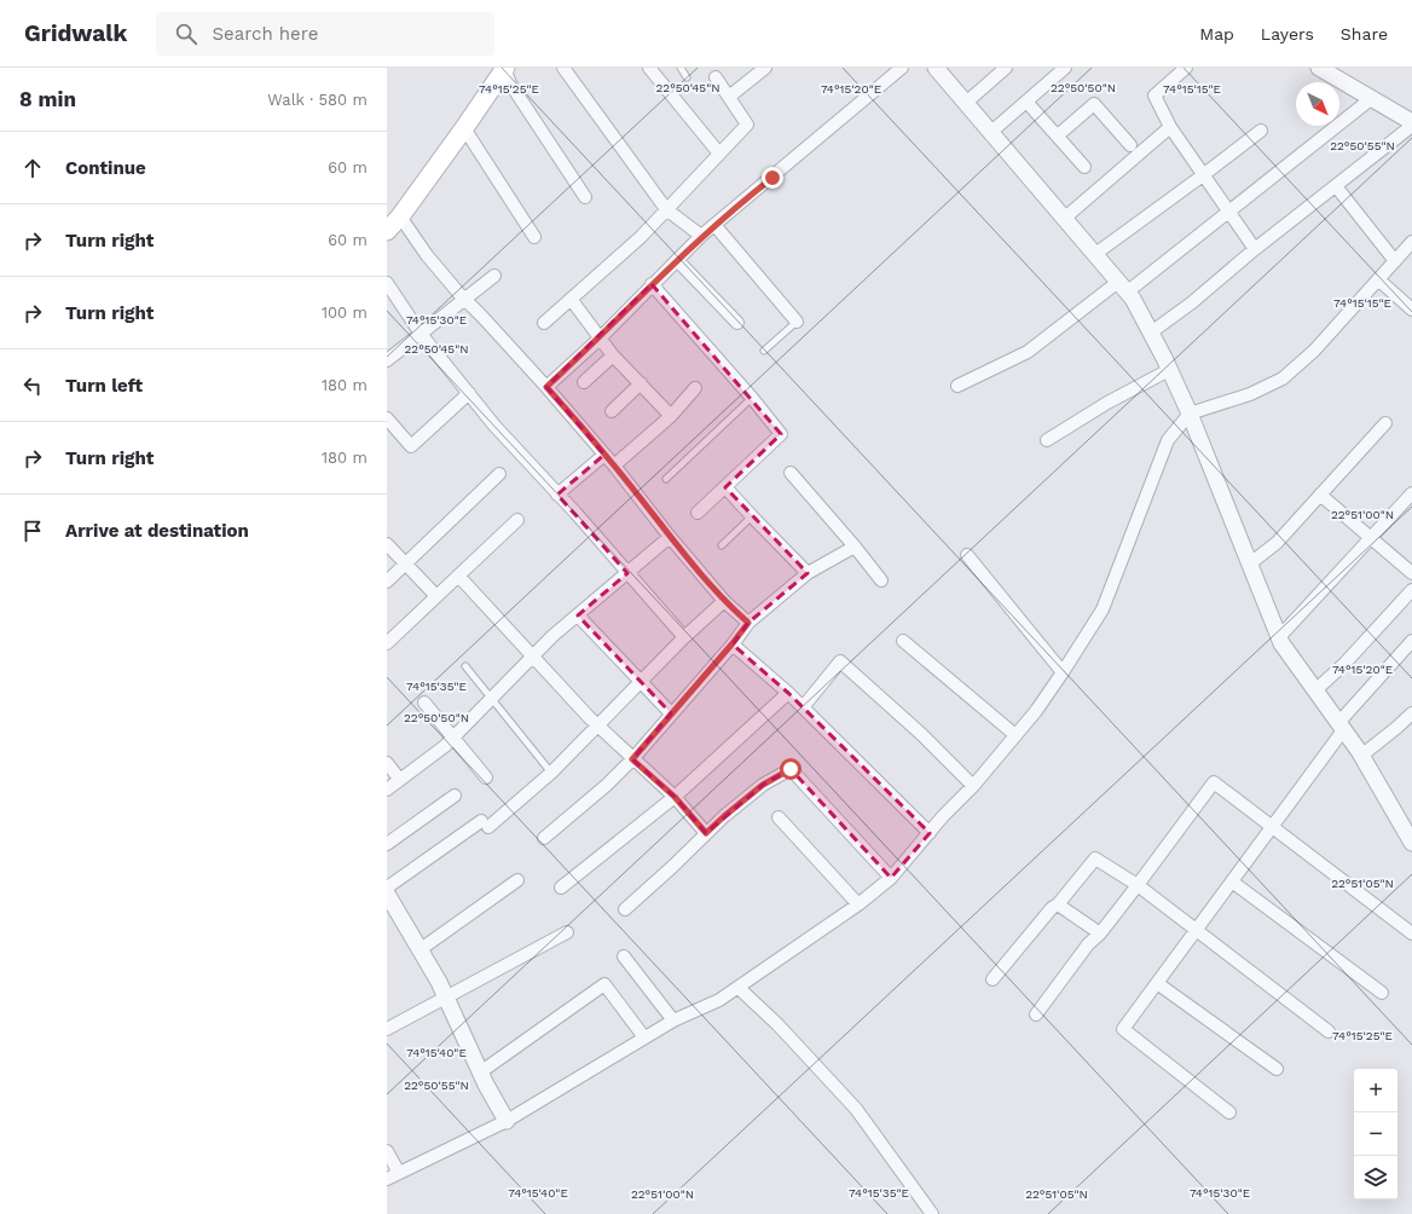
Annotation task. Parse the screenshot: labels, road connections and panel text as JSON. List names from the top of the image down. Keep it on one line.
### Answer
{"north":"bottom right","page":{"header":"Gridwalk","search":"Search here","nav":["Map","Layers","Share"],"heading":["8 min","Walk · 580 m"],"list":[["Continue","60 m"],["Turn right","60 m"],["Turn right","100 m"],["Turn left","180 m"],["Turn right","180 m"],"Arrive at destination"],"map_buttons":["+","−"]},"coordinates":["22°50'45\"N","22°50'50\"N","74°15'25\"E","74°15'20\"E","74°15'15\"E","22°50'55\"N","74°15'30\"E","22°51'00\"N","74°15'35\"E","22°51'05\"N","74°15'40\"E"]}
